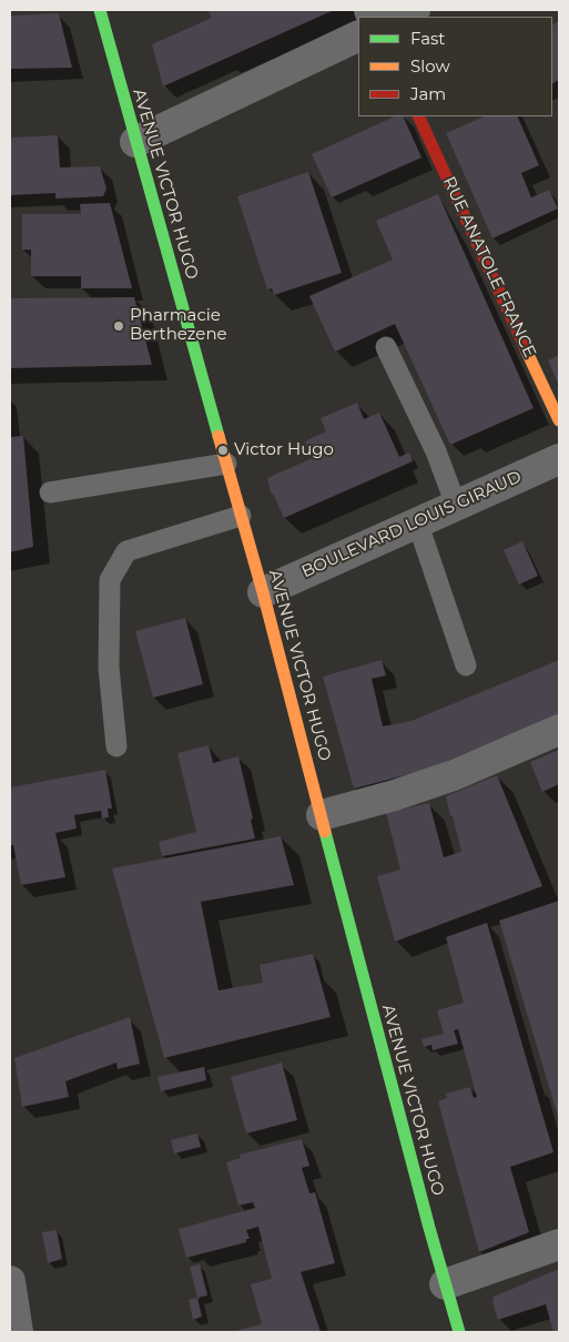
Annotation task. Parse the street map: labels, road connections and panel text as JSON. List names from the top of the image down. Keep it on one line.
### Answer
{"streets":{"main road":["AVENUE VICTOR HUGO","RUE ANATOLE FRANCE"],"street":["BOULEVARD LOUIS GIRAUD"]},"crossings":[["AVENUE VICTOR HUGO","BOULEVARD LOUIS GIRAUD"]],"places":["Pharmacie Berthezene","Victor Hugo"],"legend":["Fast","Slow","Jam"]}
